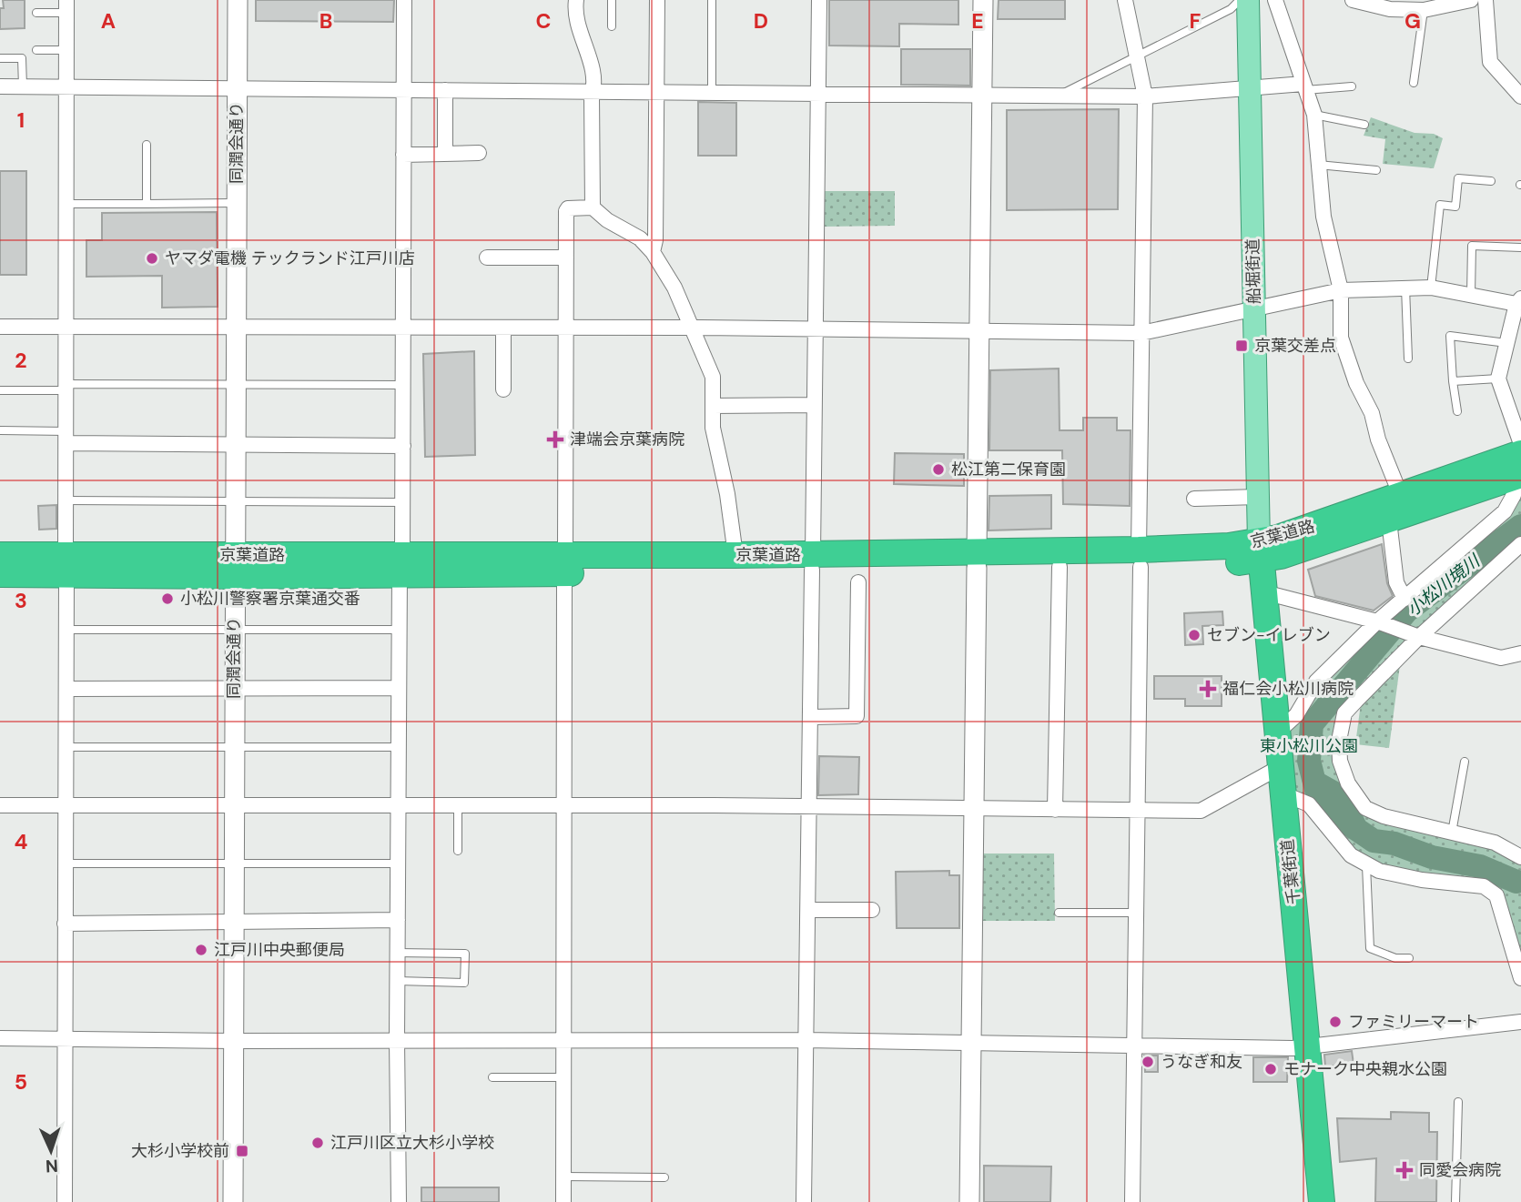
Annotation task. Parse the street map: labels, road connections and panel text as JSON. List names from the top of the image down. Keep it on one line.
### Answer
{"streets":{"highway":["京葉道路","千葉街道"],"main road":["船堀街道"],"street":["同潤会通り"]},"crossings":[["同潤会通り","京葉道路"],["船堀街道","京葉道路"],["船堀街道","千葉街道"],["京葉道路","千葉街道"]],"water":["小松川境川"],"parks":["東小松川公園"],"places":{"other":["ヤマダ電機 テックランド江戸川店","松江第二保育園","小松川警察署京葉通交番","セブン-イレブン","江戸川中央郵便局","ファミリーマート","うなぎ和友","モナーク中央親水公園","江戸川区立大杉小学校"],"transit":["京葉交差点","大杉小学校前"],"health":["津端会京葉病院","福仁会小松川病院","同愛会病院"]},"north":"bottom","grid":{"columns":["A","B","C","D","E","F","G"],"rows":["1","2","3","4","5"]}}
